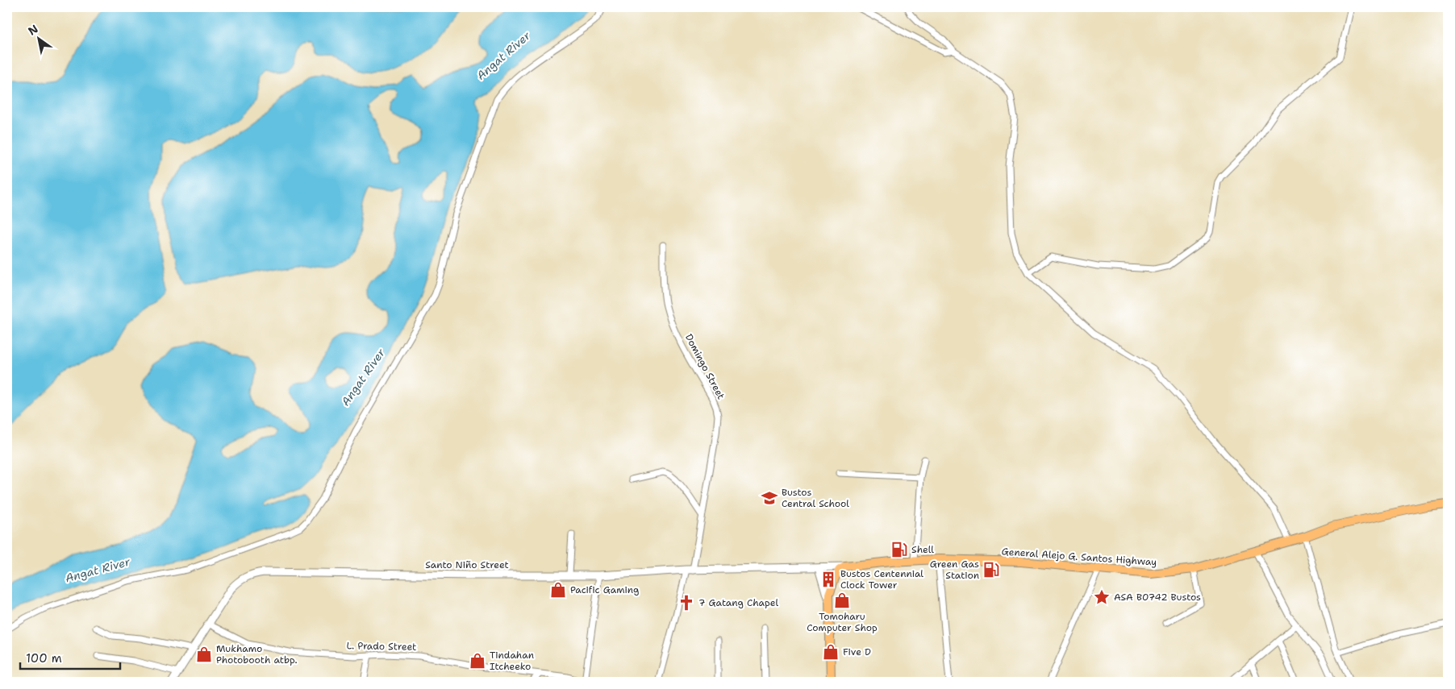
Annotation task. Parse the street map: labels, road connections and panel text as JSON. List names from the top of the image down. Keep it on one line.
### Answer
{"streets":{"main road":["General Alejo G. Santos Highway"],"street":["Domingo Street","Santo Niño Street","L. Prado Street"]},"crossings":[["Domingo Street","Santo Niño Street"],["General Alejo G. Santos Highway","Santo Niño Street"],["Santo Niño Street","L. Prado Street"]],"water":["Angat River"],"places":{"school or university":["Bustos Central School"],"fuel station":["Shell","Green Gas Station"],"building":["Bustos Centennial Clock Tower"],"shop":["Pacific Gaming","Tomoharu Computer Shop","Five D","Mukhamo Photobooth atbp.","Tindahan Itcheeko"],"place":["ASA B0742 Bustos"],"church":["7 Gatang Chapel"]},"scale_bar":"100 m","north":"top left"}
